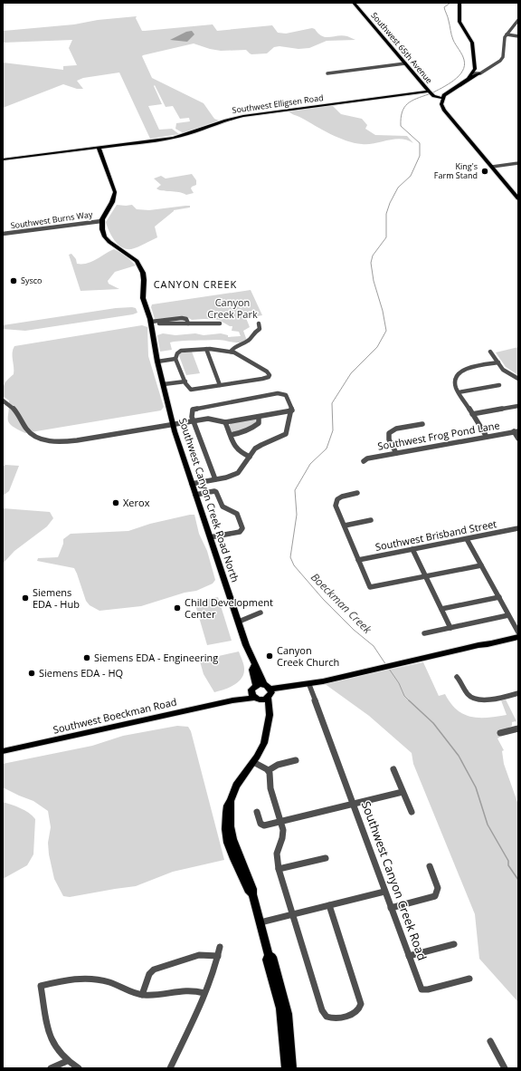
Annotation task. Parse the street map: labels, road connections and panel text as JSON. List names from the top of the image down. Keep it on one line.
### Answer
{"streets":{"main road":["Southwest 65th Avenue","Southwest Elligsen Road","Southwest Canyon Creek Road North","Southwest Boeckman Road"],"street":["Southwest Burns Way","Southwest Frog Pond Lane","Southwest Brisband Street","Southwest Canyon Creek Road"]},"crossings":[["Southwest 65th Avenue","Southwest Elligsen Road"],["Southwest Burns Way","Southwest Canyon Creek Road North"],["Southwest Canyon Creek Road North","Southwest Boeckman Road"],["Southwest Boeckman Road","Southwest Canyon Creek Road"]],"districts":["CANYON CREEK"],"water":["Boeckman Creek"],"parks":["Canyon Creek Park"],"places":["King's Farm Stand","Sysco","Xerox","Siemens EDA - Hub","Child Development Center","Canyon Creek Church","Siemens EDA - Engineering","Siemens EDA - HQ"]}
